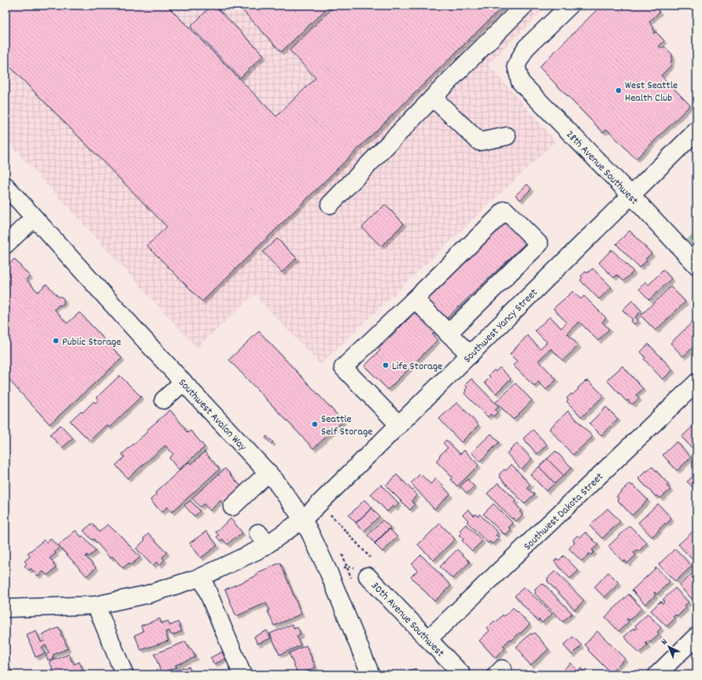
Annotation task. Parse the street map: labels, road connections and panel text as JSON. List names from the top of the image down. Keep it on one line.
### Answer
{"streets":{"street":["28th Avenue Southwest","Southwest Yancy Street","Southwest Avalon Way","Southwest Dakota Street","30th Avenue Southwest"]},"crossings":[["28th Avenue Southwest","Southwest Yancy Street"],["Southwest Yancy Street","Southwest Avalon Way"],["Southwest Dakota Street","30th Avenue Southwest"]],"places":["West Seattle Health Club","Public Storage","Life Storage","Seattle Self Storage"],"north":"top left"}
